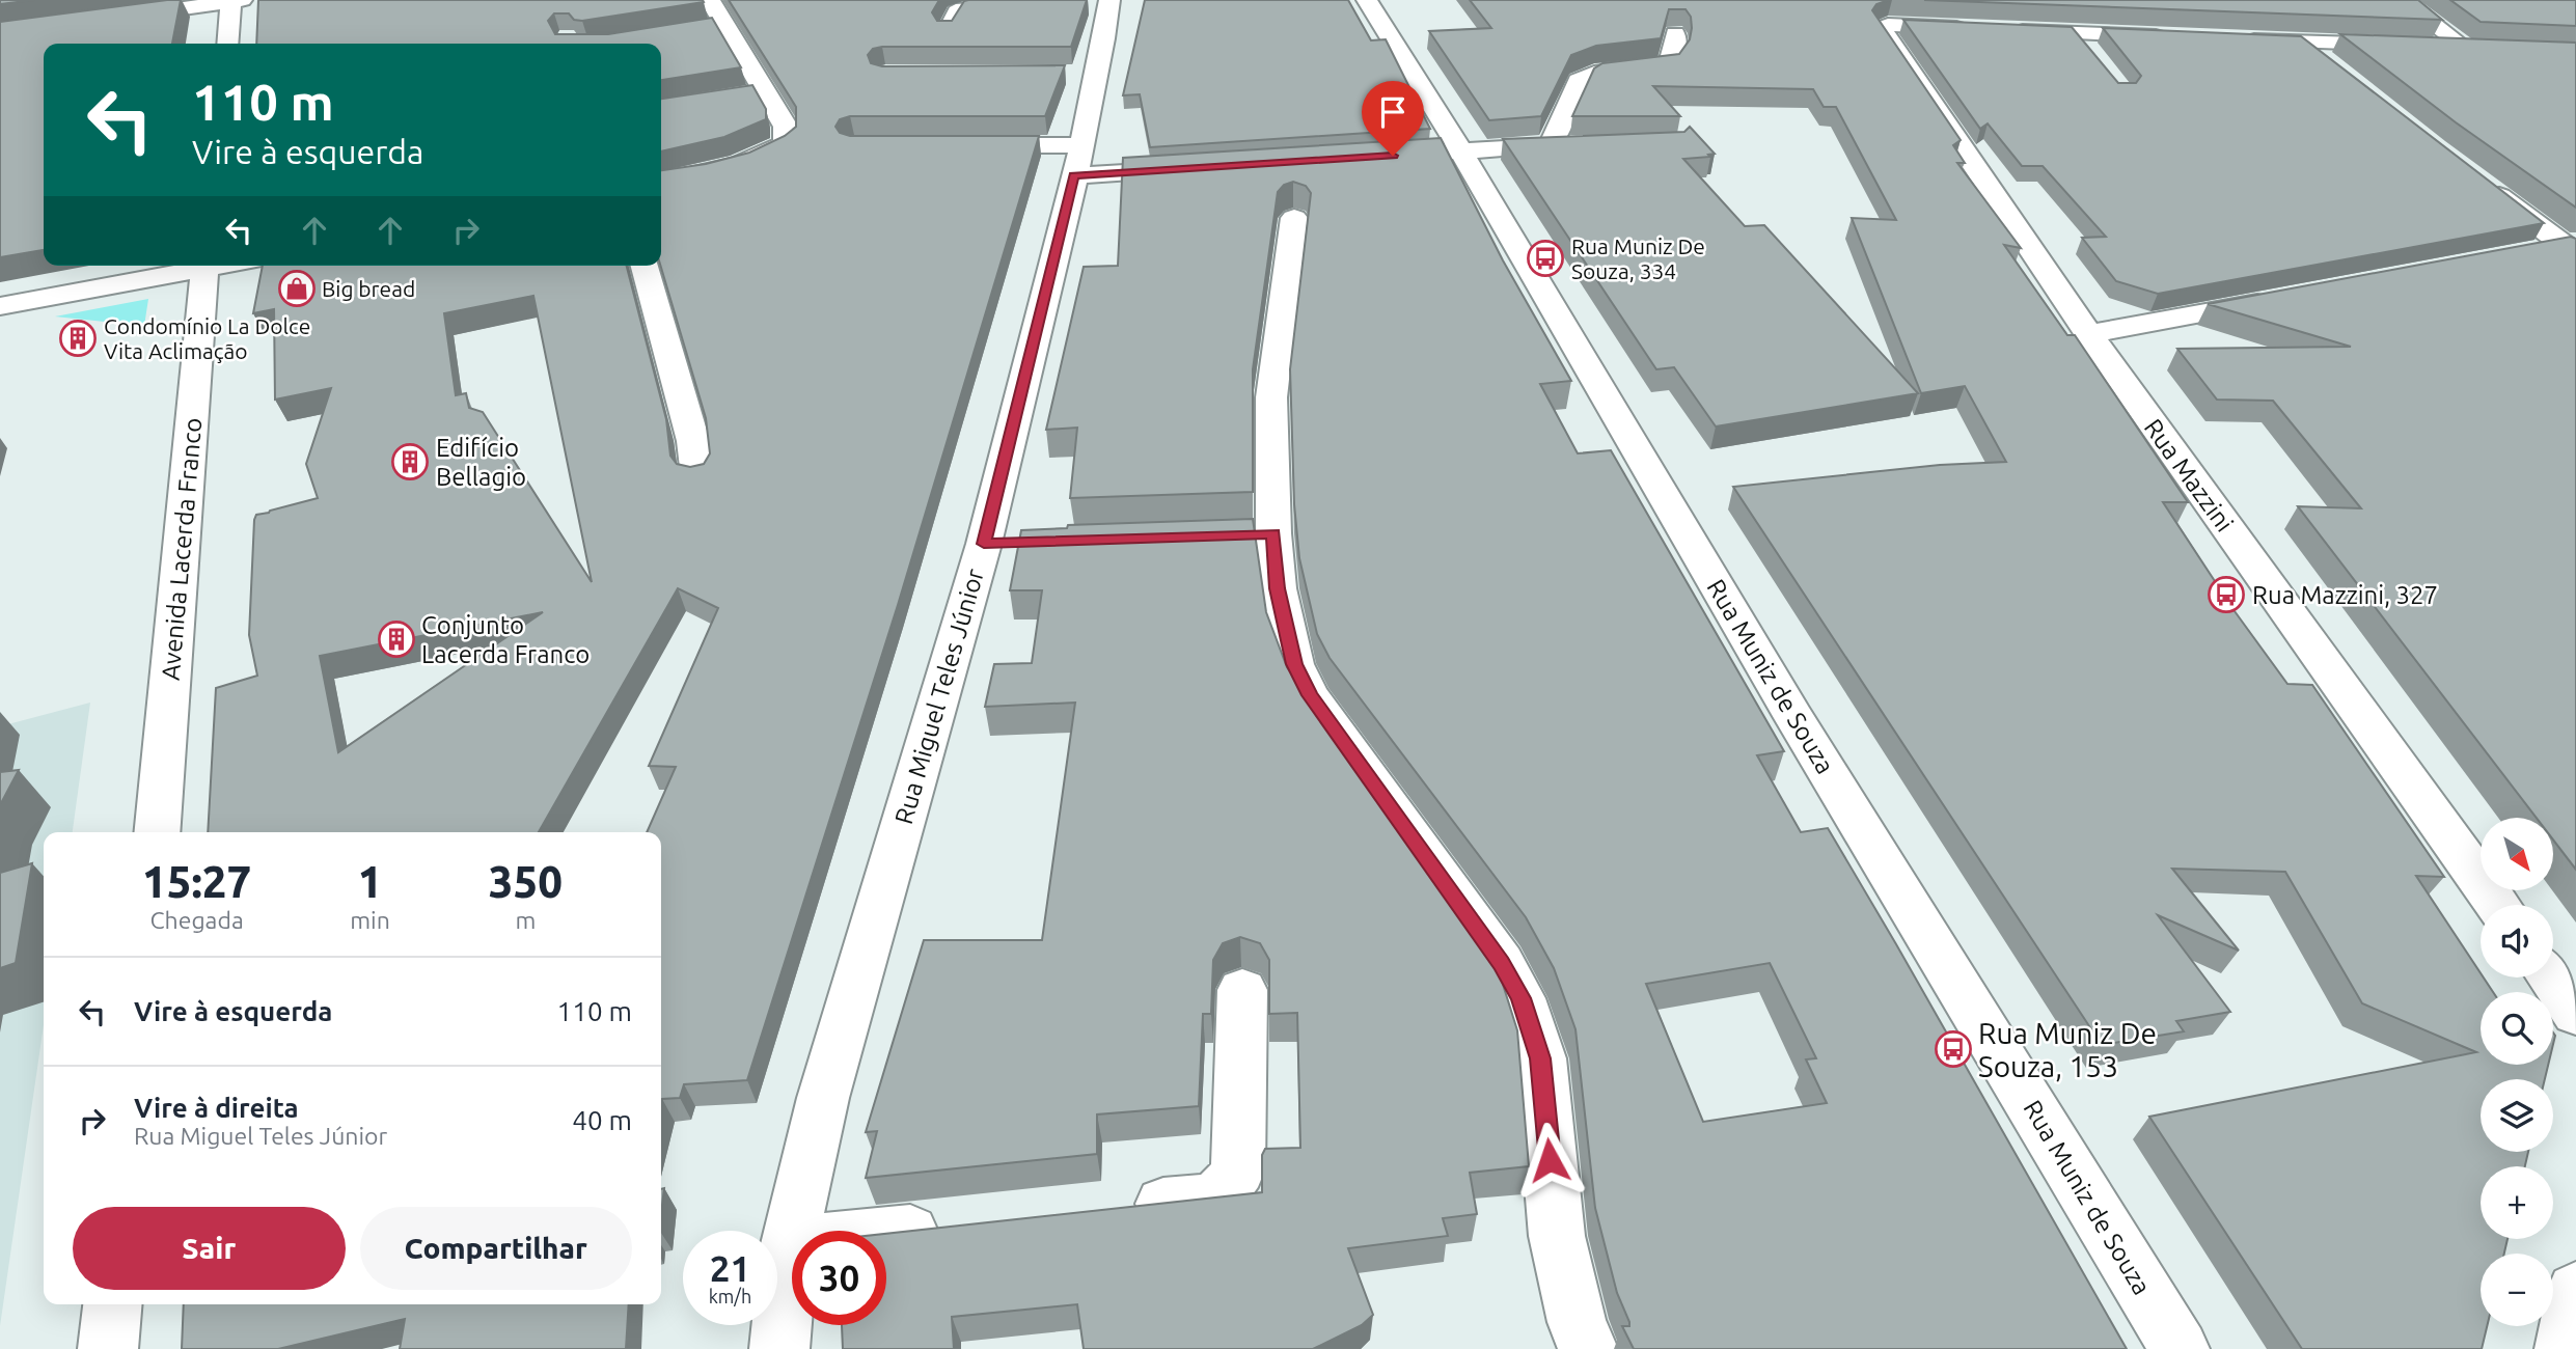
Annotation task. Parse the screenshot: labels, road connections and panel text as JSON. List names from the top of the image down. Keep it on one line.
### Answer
{"streets":{"street":["Rua Mazzini","Avenida Lacerda Franco","Rua Muniz de Souza","Rua Miguel Teles Júnior"]},"places":{"bus stop":["Rua Muniz De Souza, 334","Rua Mazzini, 327","Rua Muniz De Souza, 153"],"shop":["Big bread"],"building":["Condomínio La Dolce Vita Aclimação","Edifício Bellagio","Conjunto Lacerda Franco"]},"north":"bottom right","page":{"turn":["110 m","Vire à esquerda"],"map_buttons":["+","−"],"eta":["15:27","Chegada","1","min","350","m"],"list":[{"name":"Vire à esquerda","value":"110 m"},{"name":"Vire à direita","note":"Rua Miguel Teles Júnior","value":"40 m"}],"buttons":["Sair","Compartilhar"],"speed":"21 km/h","limit":"30"}}
